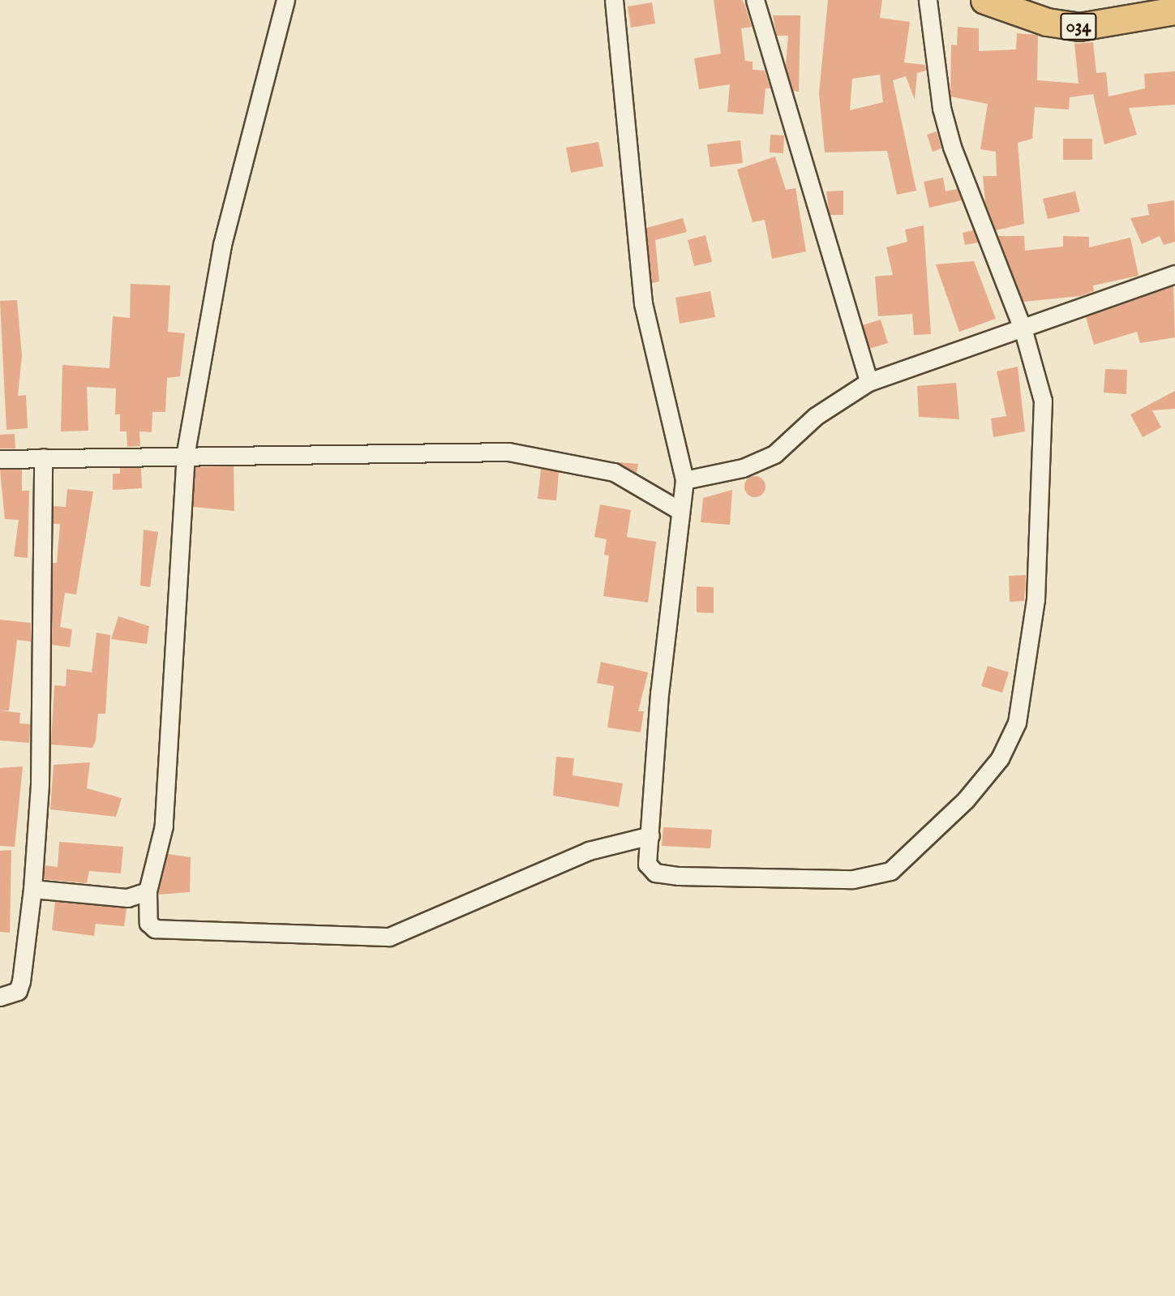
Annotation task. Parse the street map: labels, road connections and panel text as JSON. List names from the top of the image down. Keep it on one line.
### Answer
{"streets":{"main road":["034"]}}
